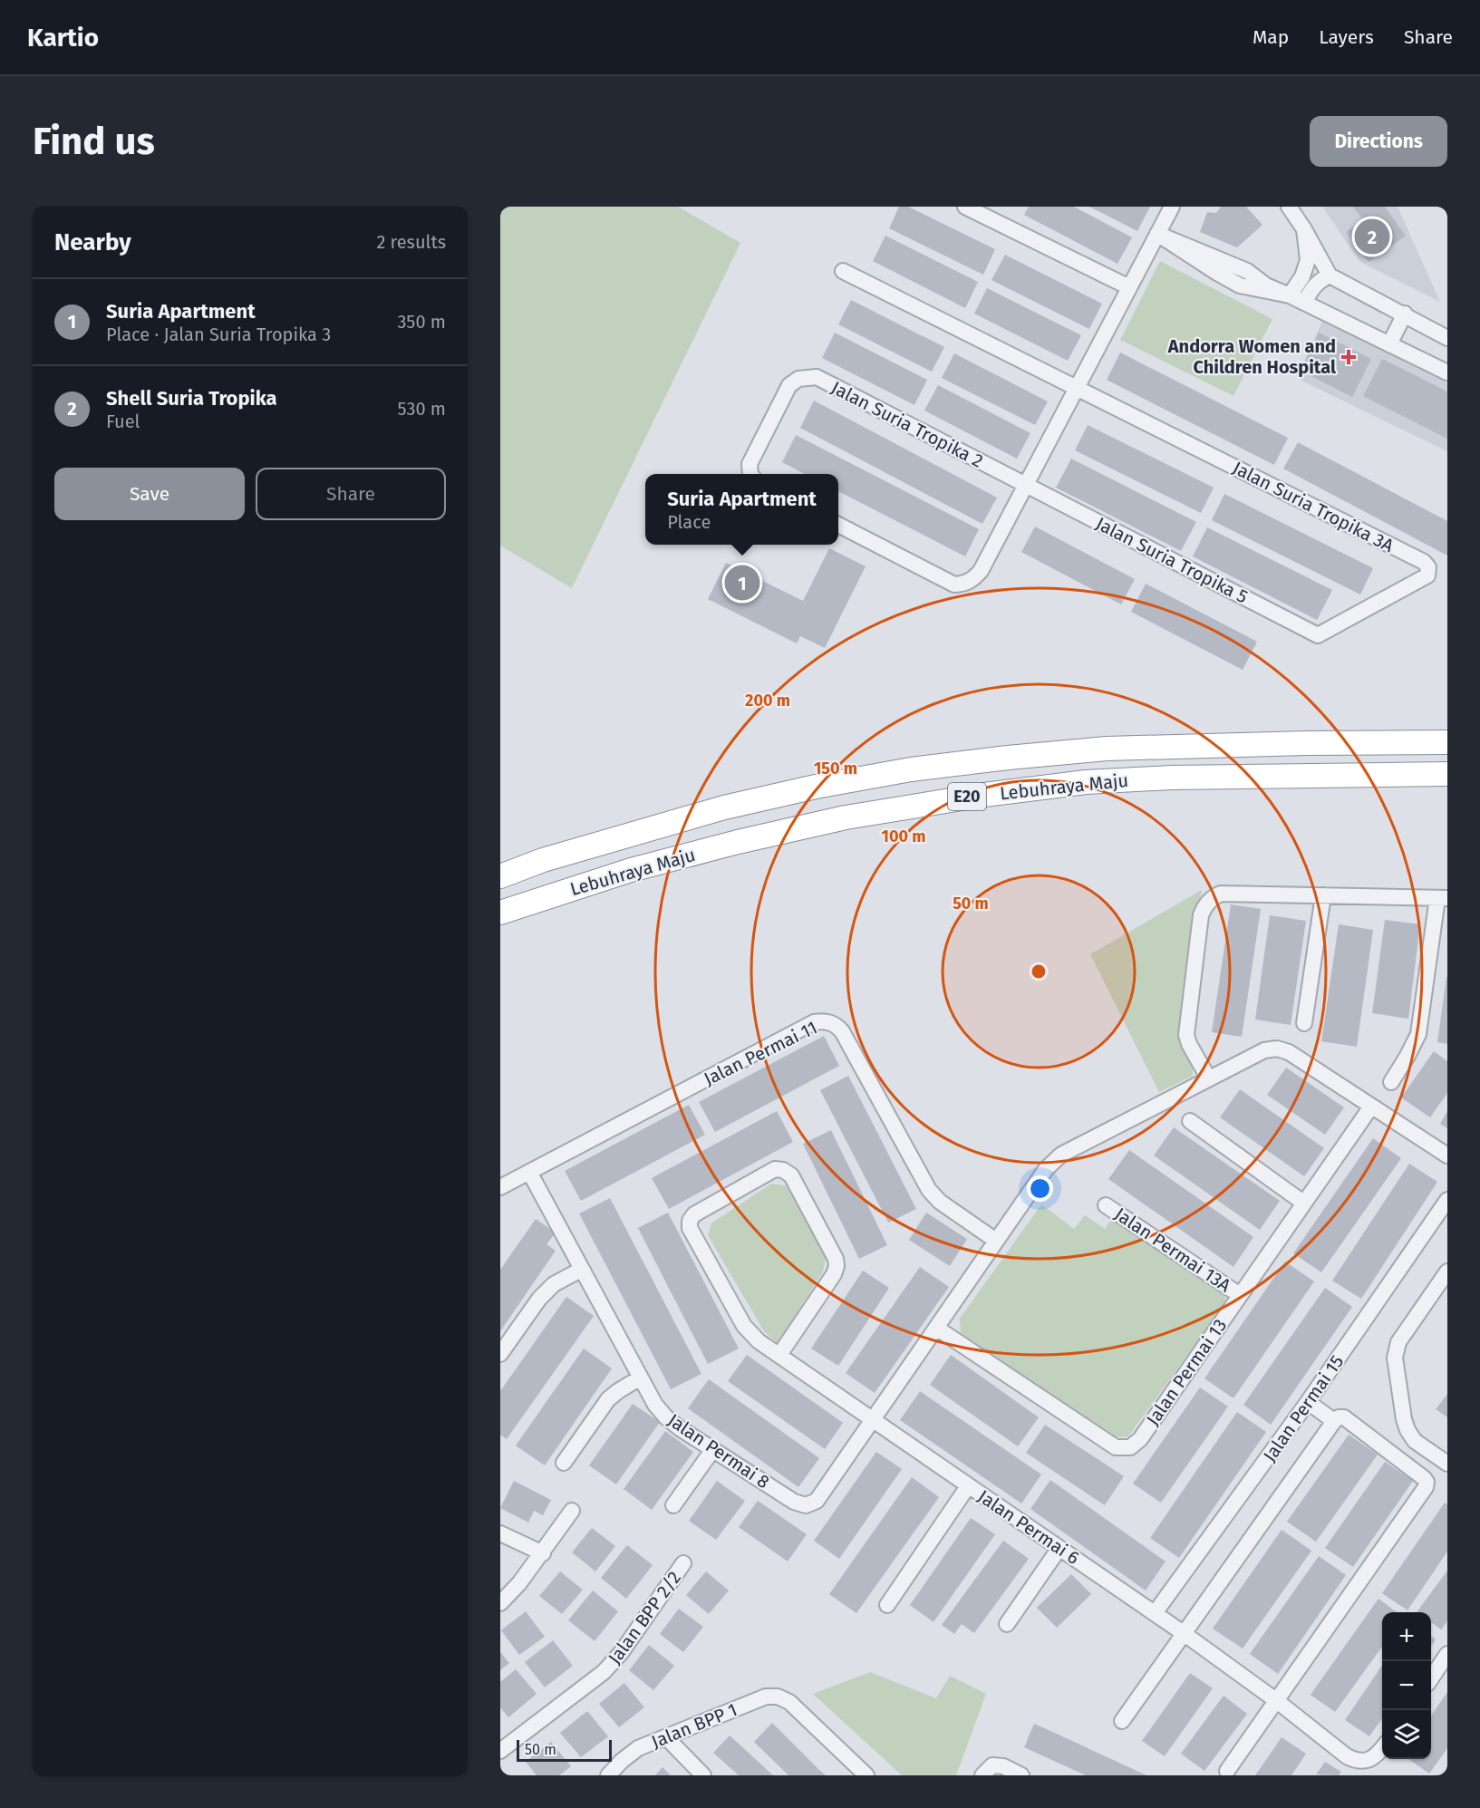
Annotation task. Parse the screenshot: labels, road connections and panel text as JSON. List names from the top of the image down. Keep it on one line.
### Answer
{"streets":{"highway":["Lebuhraya Maju","E20"],"street":["Jalan Suria Tropika 2","Jalan Suria Tropika 3A","Jalan Suria Tropika 5","Jalan Permai 11","Jalan Permai 13A","Jalan Permai 13","Jalan Permai 15","Jalan Permai 8","Jalan Permai 6","Jalan BPP 2/2","Jalan BPP 1"]},"crossings":[["Jalan Suria Tropika 2","Jalan Suria Tropika 5"],["Jalan Suria Tropika 3A","Jalan Suria Tropika 5"],["Jalan Permai 11","Jalan Permai 8"],["Jalan Permai 13A","Jalan Permai 13"],["Jalan Permai 15","Jalan Permai 6"],["Jalan Permai 8","Jalan Permai 6"]],"places":{"health":["Andorra Women and Children Hospital"]},"scale_bar":"50 m","page":{"header":"Kartio","nav":["Map","Layers","Share"],"buttons":["Directions",["Save","Share"]],"title":"Find us","heading":["Nearby","2 results"],"pins":["2","1"],"list":[{"mark":"1","name":"Suria Apartment","note":"Place · Jalan Suria Tropika 3","value":"350 m"},{"mark":"2","name":"Shell Suria Tropika","note":"Fuel","value":"530 m"}],"popup":["Suria Apartment","Place"],"map_buttons":["+","−"],"scale":"50 m"},"rings":["200 m","150 m","100 m","50 m"]}
